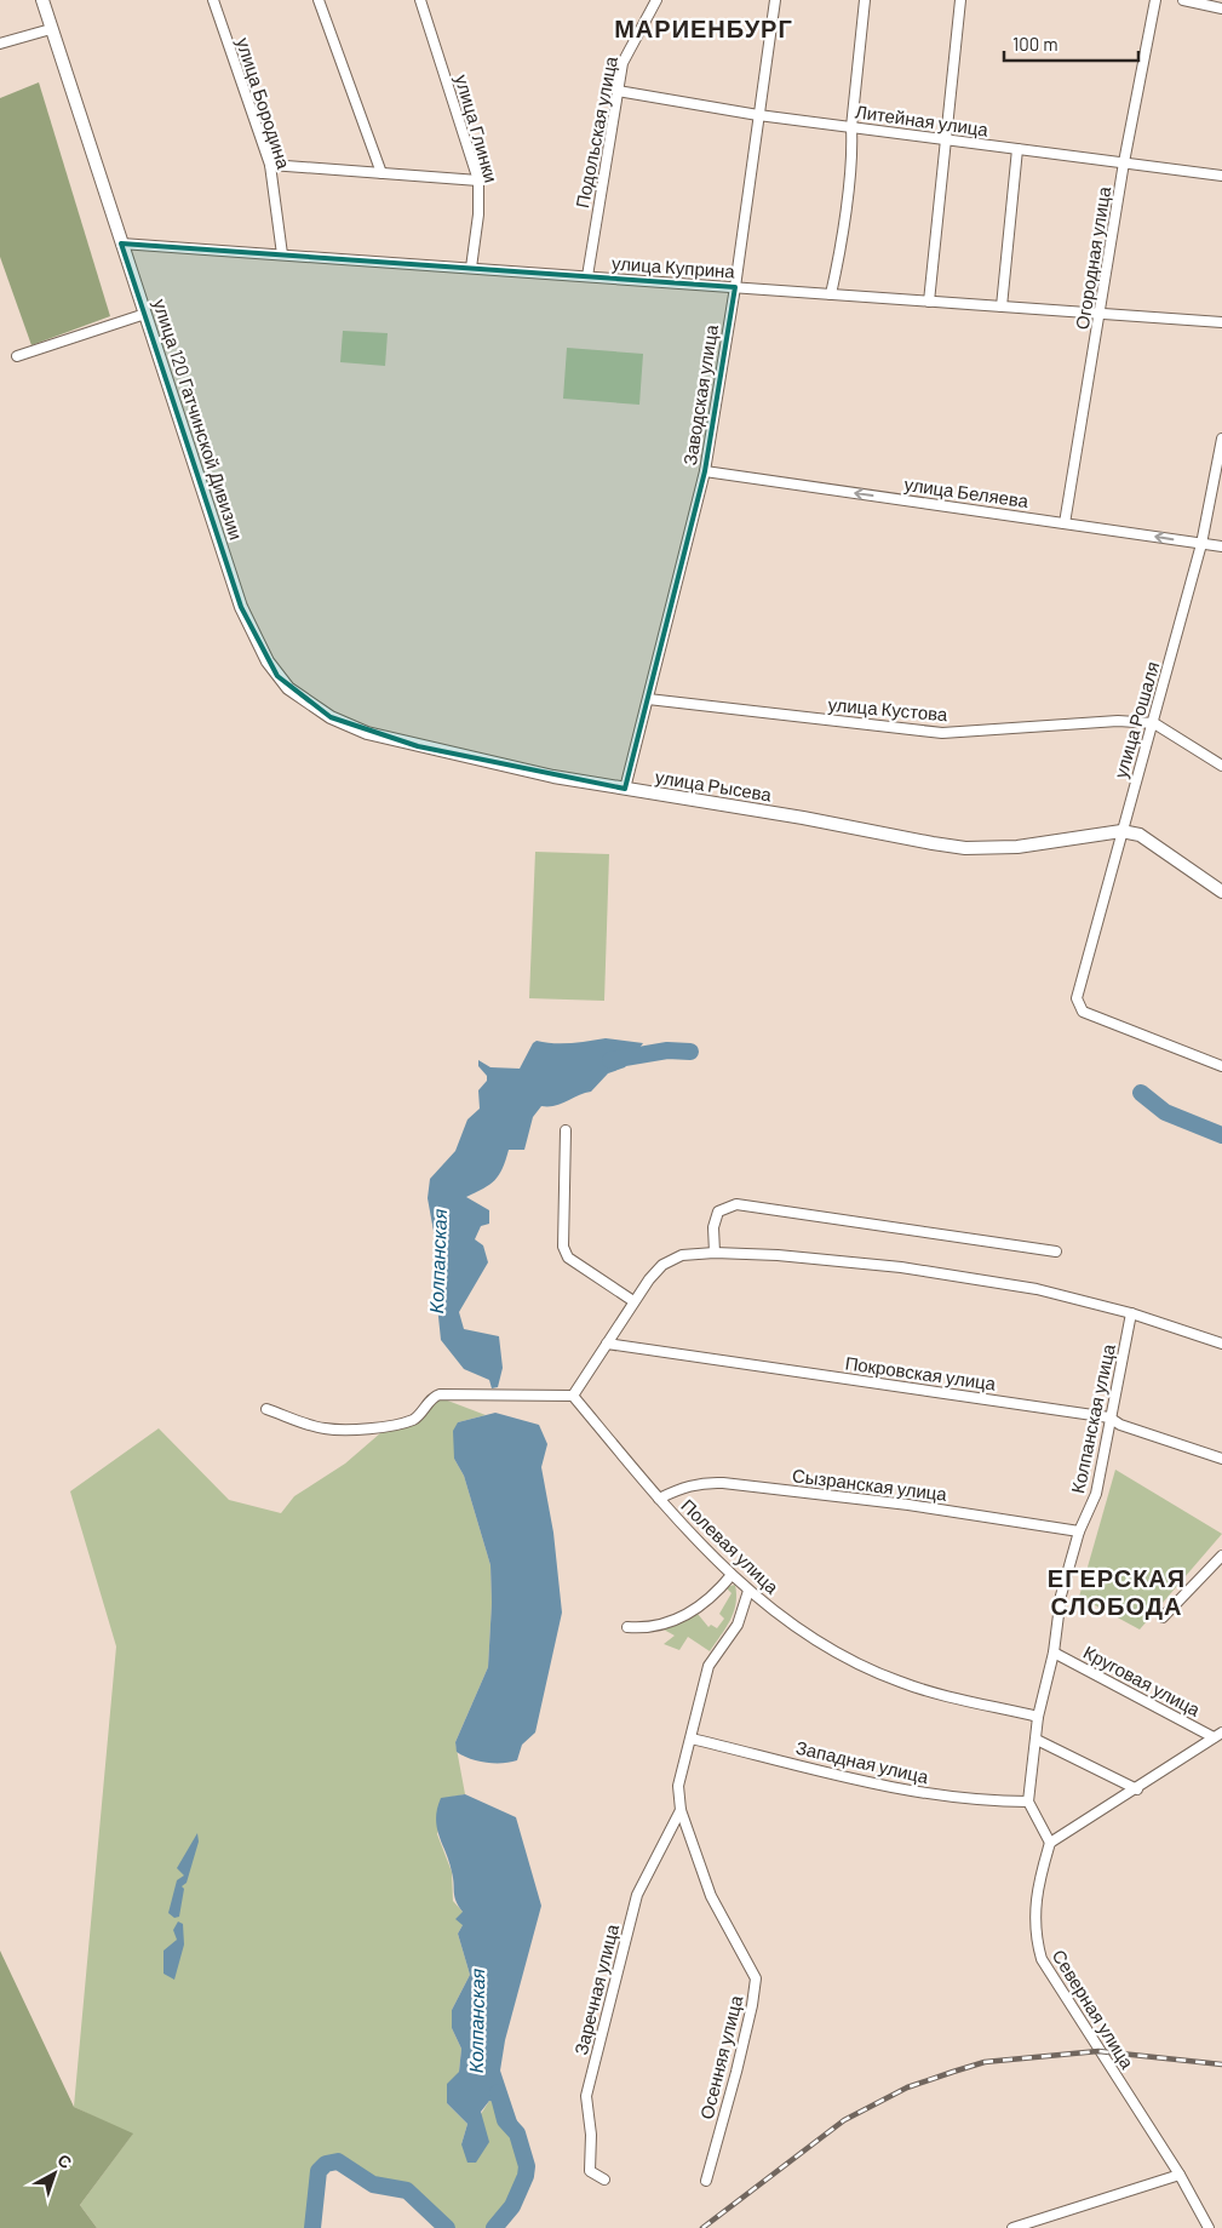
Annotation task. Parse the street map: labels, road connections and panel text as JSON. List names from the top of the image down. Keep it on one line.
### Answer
{"streets":{"main road":["улица 120 Гатчинской Дивизии","улица Рысева"],"street":["улица Бородина","Литейная улица","улица Глинки","Подольская улица","Огородная улица","улица Куприна","Заводская улица","улица Беляева","улица Кустова","улица Рошаля","Покровская улица","Колпанская улица","Сызранская улица","Полевая улица","Круговая улица","Западная улица","Заречная улица","Северная улица","Осенняя улица"]},"crossings":[["улица Бородина","улица Куприна"],["Литейная улица","Подольская улица"],["Литейная улица","Огородная улица"],["Литейная улица","Заводская улица"],["улица Глинки","улица Куприна"],["Подольская улица","улица Куприна"],["Огородная улица","улица Куприна"],["Огородная улица","улица Беляева"],["улица Куприна","Заводская улица"],["улица Куприна","улица 120 Гатчинской Дивизии"],["Заводская улица","улица Беляева"],["Заводская улица","улица Кустова"],["Заводская улица","улица Рысева"],["улица 120 Гатчинской Дивизии","улица Рысева"],["улица Беляева","улица Рошаля"],["улица Кустова","улица Рошаля"],["улица Рошаля","улица Рысева"],["Покровская улица","Колпанская улица"],["Колпанская улица","Сызранская улица"],["Колпанская улица","Полевая улица"],["Колпанская улица","Круговая улица"],["Колпанская улица","Западная улица"],["Сызранская улица","Полевая улица"],["Заречная улица","Осенняя улица"]],"one_way":["улица Беляева"],"districts":["МАРИЕНБУРГ","ЕГЕРСКАЯ СЛОБОДА"],"water":["Колпанская"],"scale_bar":"100 m","north":"top right"}
